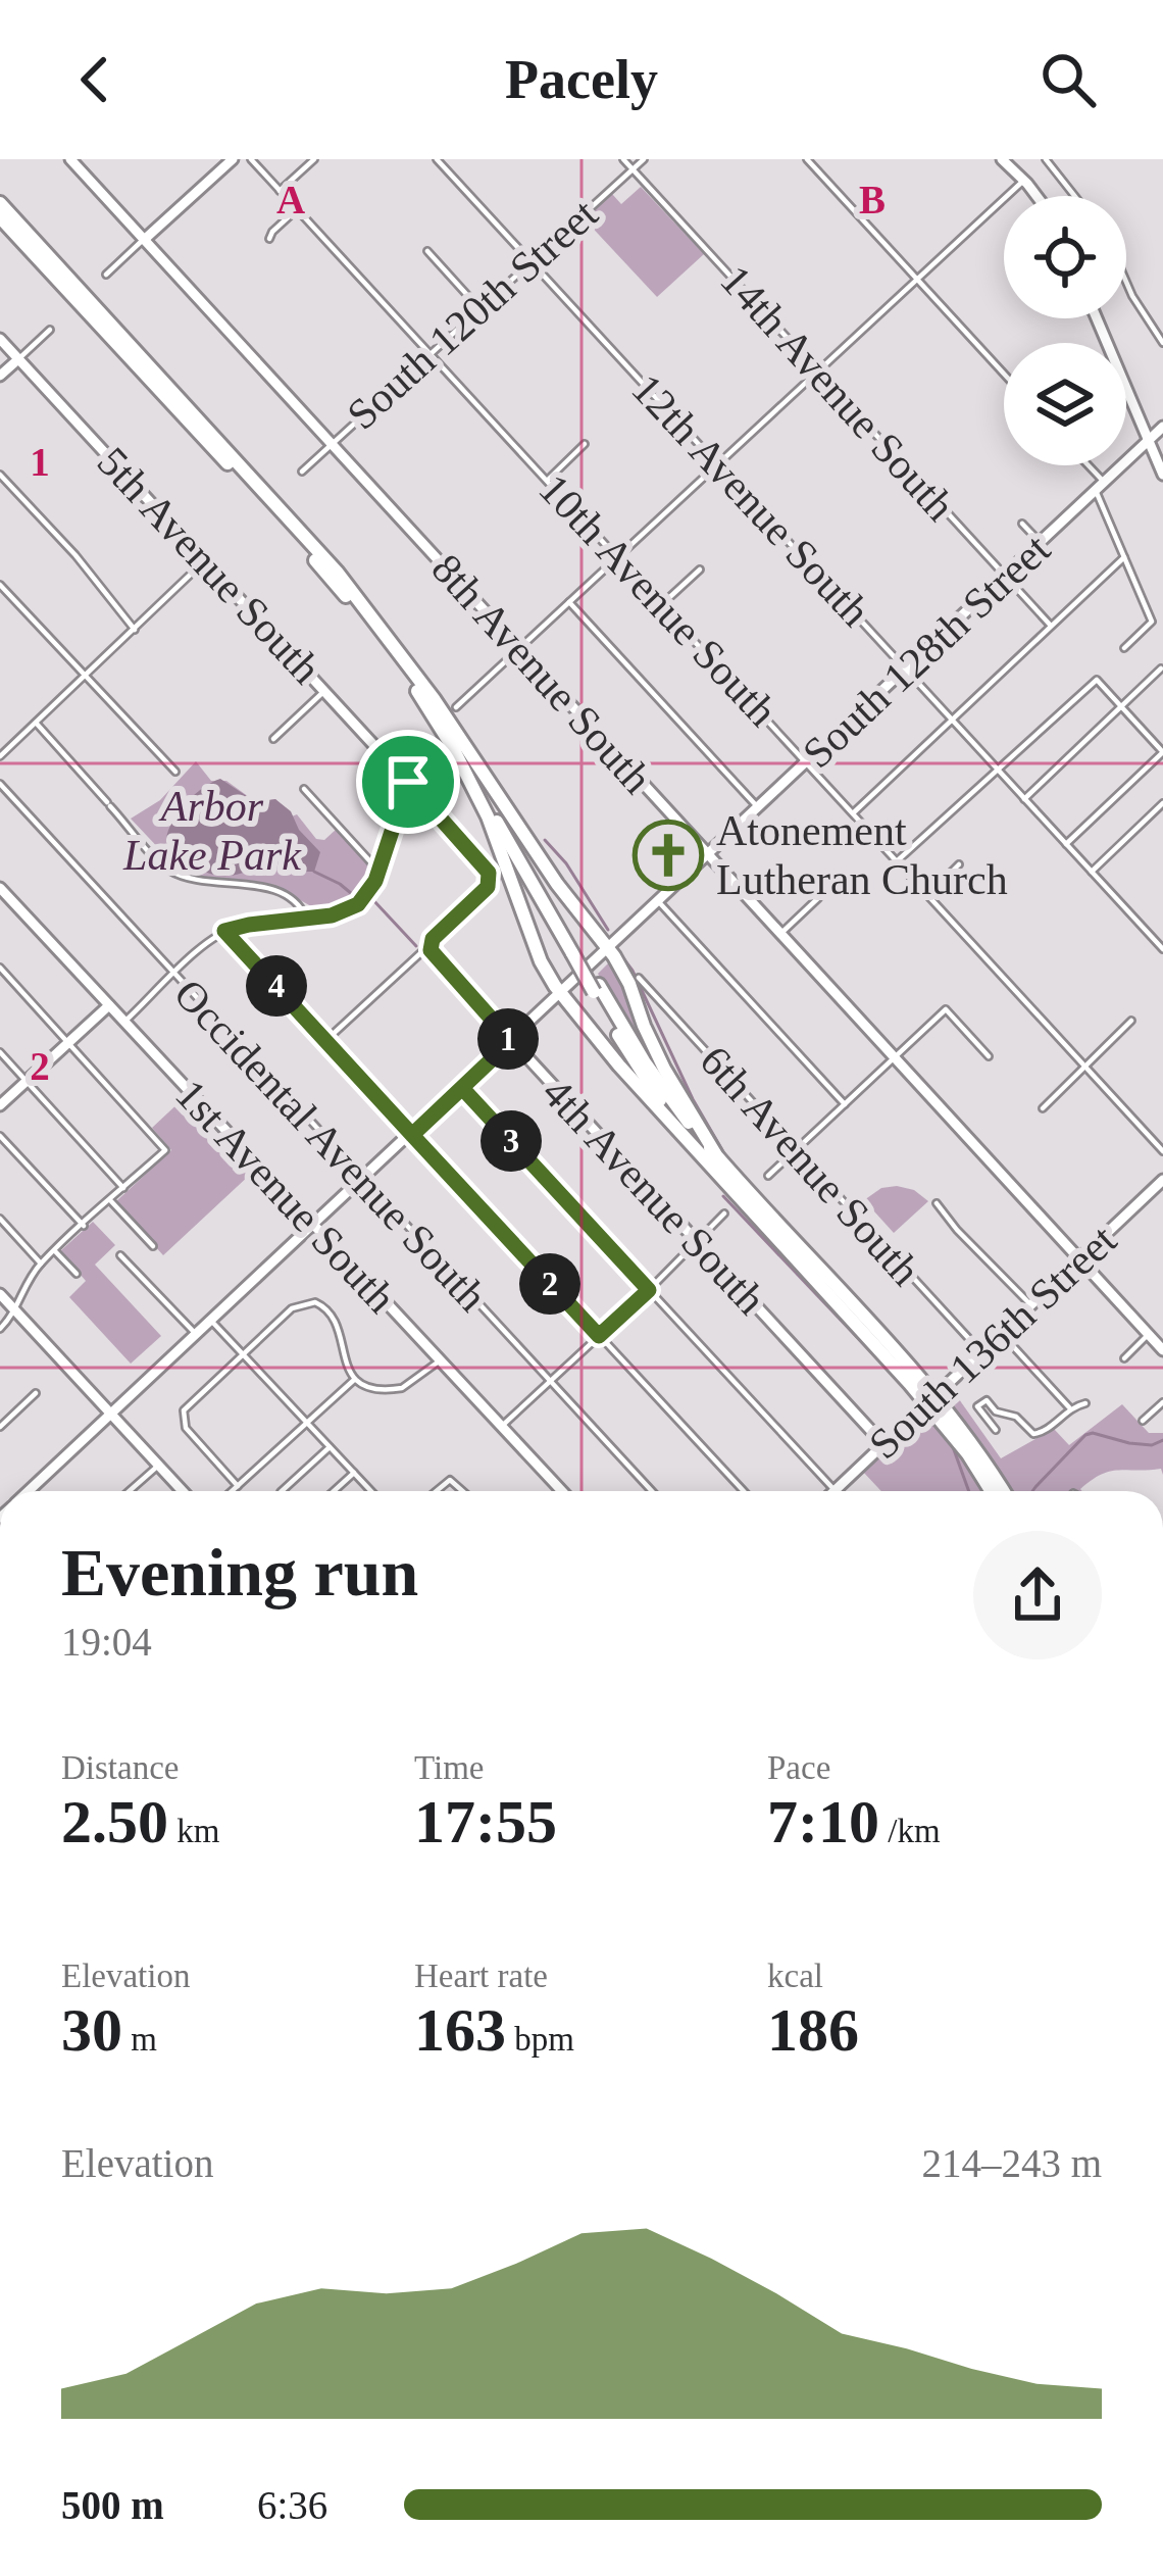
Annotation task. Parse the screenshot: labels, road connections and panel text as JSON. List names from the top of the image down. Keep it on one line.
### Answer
{"streets":{"street":["South 120th Street","14th Avenue South","12th Avenue South","5th Avenue South","10th Avenue South","South 128th Street","8th Avenue South","Occidental Avenue South","6th Avenue South","1st Avenue South","4th Avenue South","South 136th Street"]},"crossings":[["South 120th Street","14th Avenue South"],["South 120th Street","12th Avenue South"],["South 120th Street","10th Avenue South"],["South 120th Street","8th Avenue South"],["14th Avenue South","South 128th Street"],["12th Avenue South","South 128th Street"],["5th Avenue South","4th Avenue South"],["10th Avenue South","South 128th Street"],["South 128th Street","8th Avenue South"],["South 128th Street","Occidental Avenue South"],["South 128th Street","1st Avenue South"],["South 128th Street","4th Avenue South"],["8th Avenue South","South 136th Street"],["6th Avenue South","South 136th Street"],["4th Avenue South","South 136th Street"]],"parks":["Arbor Lake Park"],"places":{"church":["Atonement Lutheran Church"]},"page":{"header":"Pacely","pins":["4","1","3","2"],"heading":["Evening run","19:04"],"stats":[["Distance","2.50 km"],["Time","17:55"],["Pace","7:10 /km"],["Elevation","30 m"],["Heart rate","163 bpm"],["kcal","186"]],"chart":["Elevation","214–243 m"],"list":[{"name":"500 m","note":"6:36"}]},"grid":{"columns":["A","B"],"rows":["1","2"]}}
